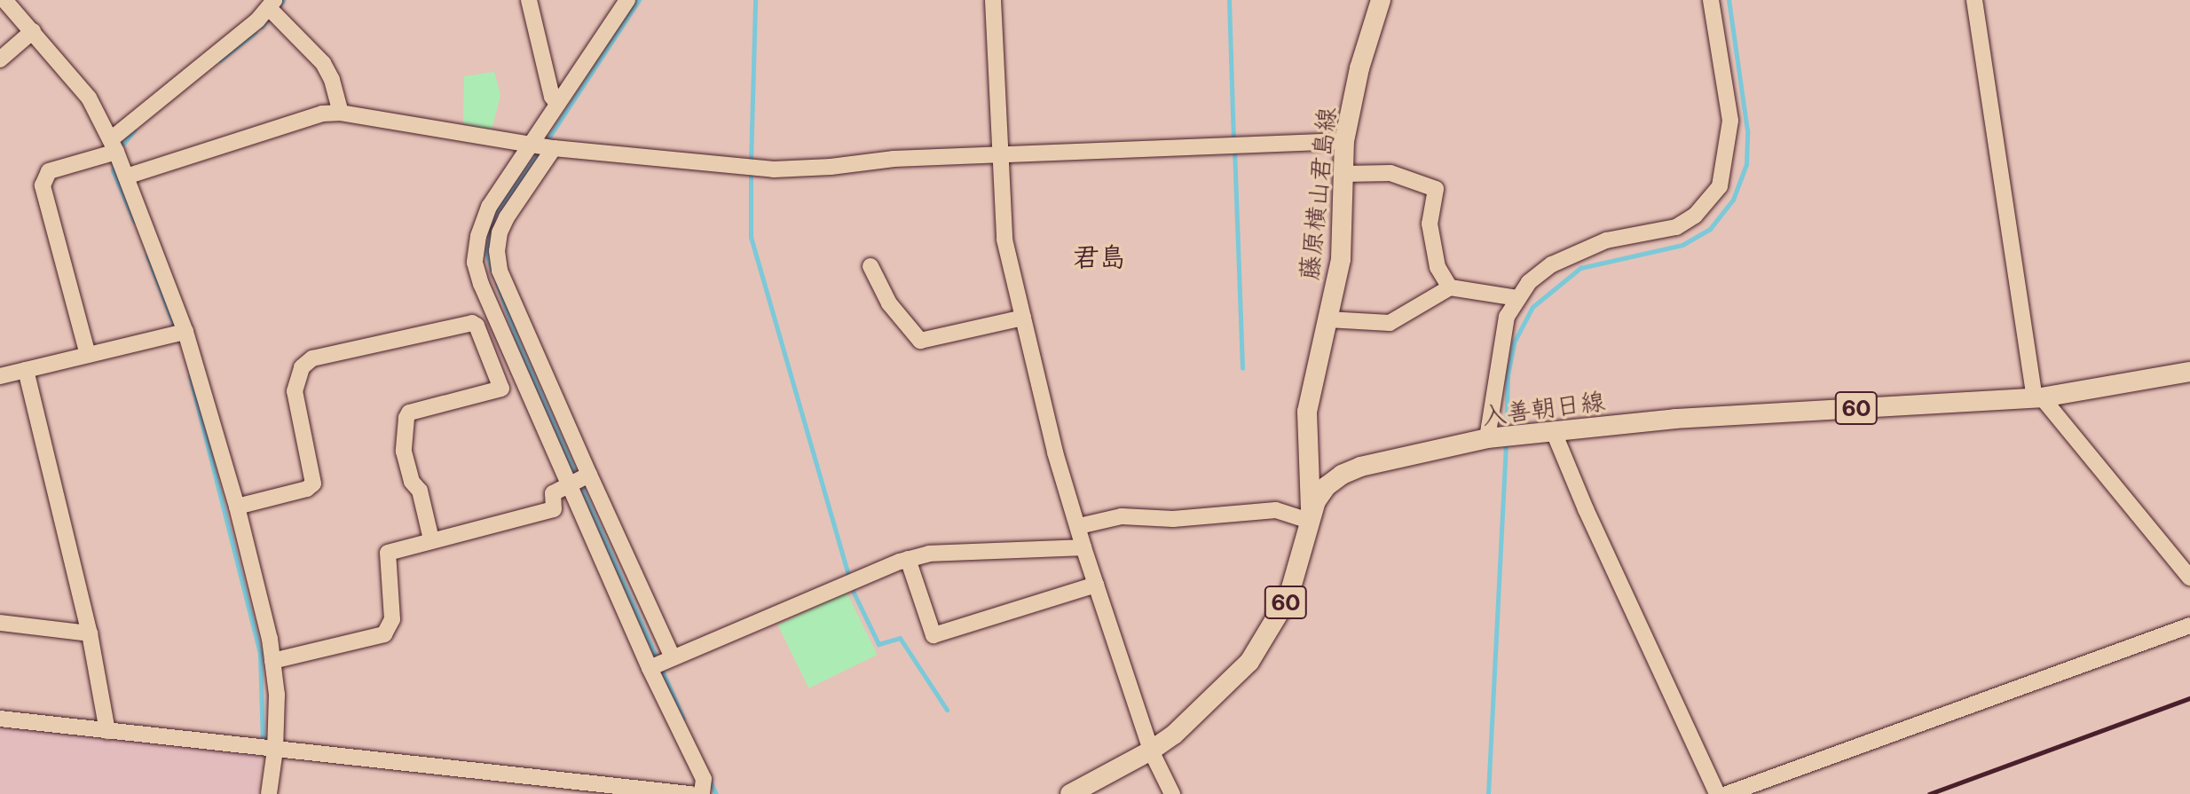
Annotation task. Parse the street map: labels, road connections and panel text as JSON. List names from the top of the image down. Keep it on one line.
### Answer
{"streets":{"main road":["藤原横山君島線","入善朝日線","60"]},"crossings":[["藤原横山君島線","入善朝日線"]],"districts":["君島"]}
